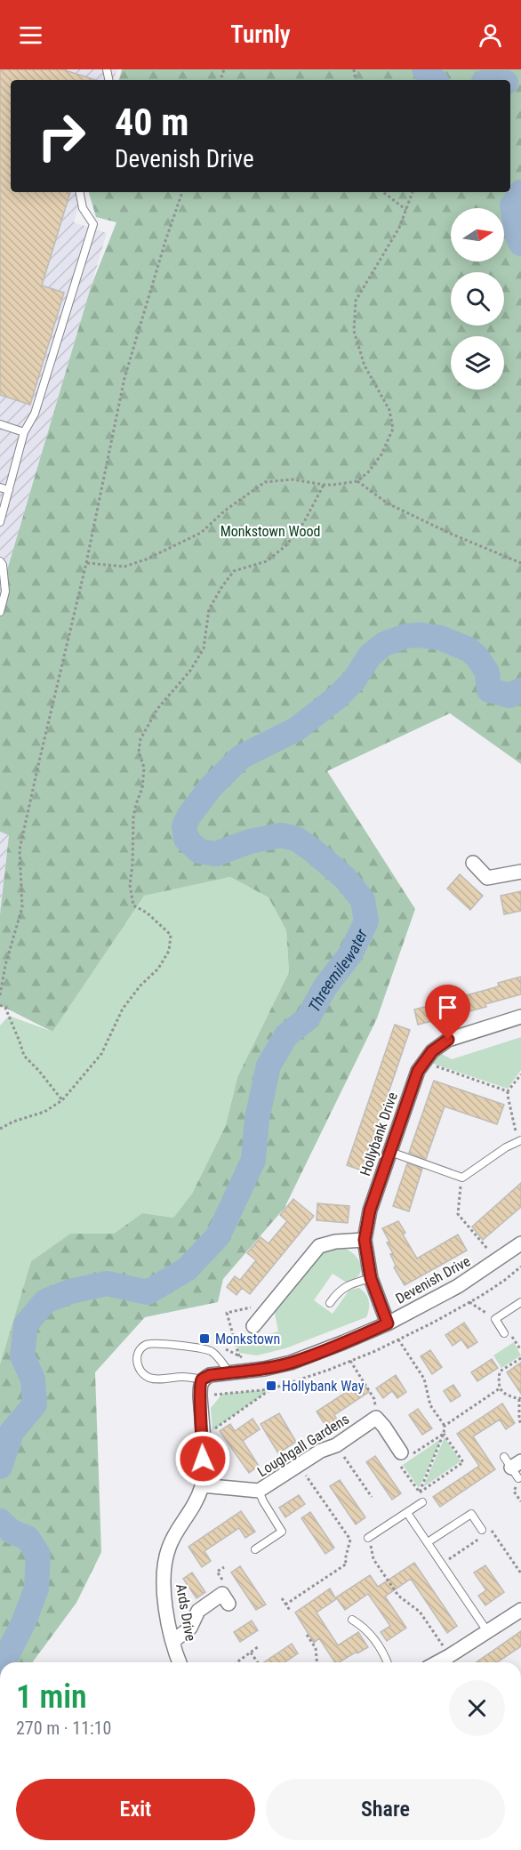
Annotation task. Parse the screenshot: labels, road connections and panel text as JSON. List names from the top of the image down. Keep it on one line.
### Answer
{"streets":{"street":["Hollybank Drive","Devenish Drive","Loughgall Gardens","Ards Drive"]},"crossings":[["Hollybank Drive","Devenish Drive"],["Devenish Drive","Ards Drive"],["Loughgall Gardens","Ards Drive"]],"water":["Threemilewater"],"parks":["Monkstown Wood"],"places":{"transit":["Monkstown","Hollybank Way"]},"north":"right","page":{"header":"Turnly","turn":["40 m","Devenish Drive"],"heading":["1 min","270 m · 11:10"],"buttons":["Exit","Share"]}}
